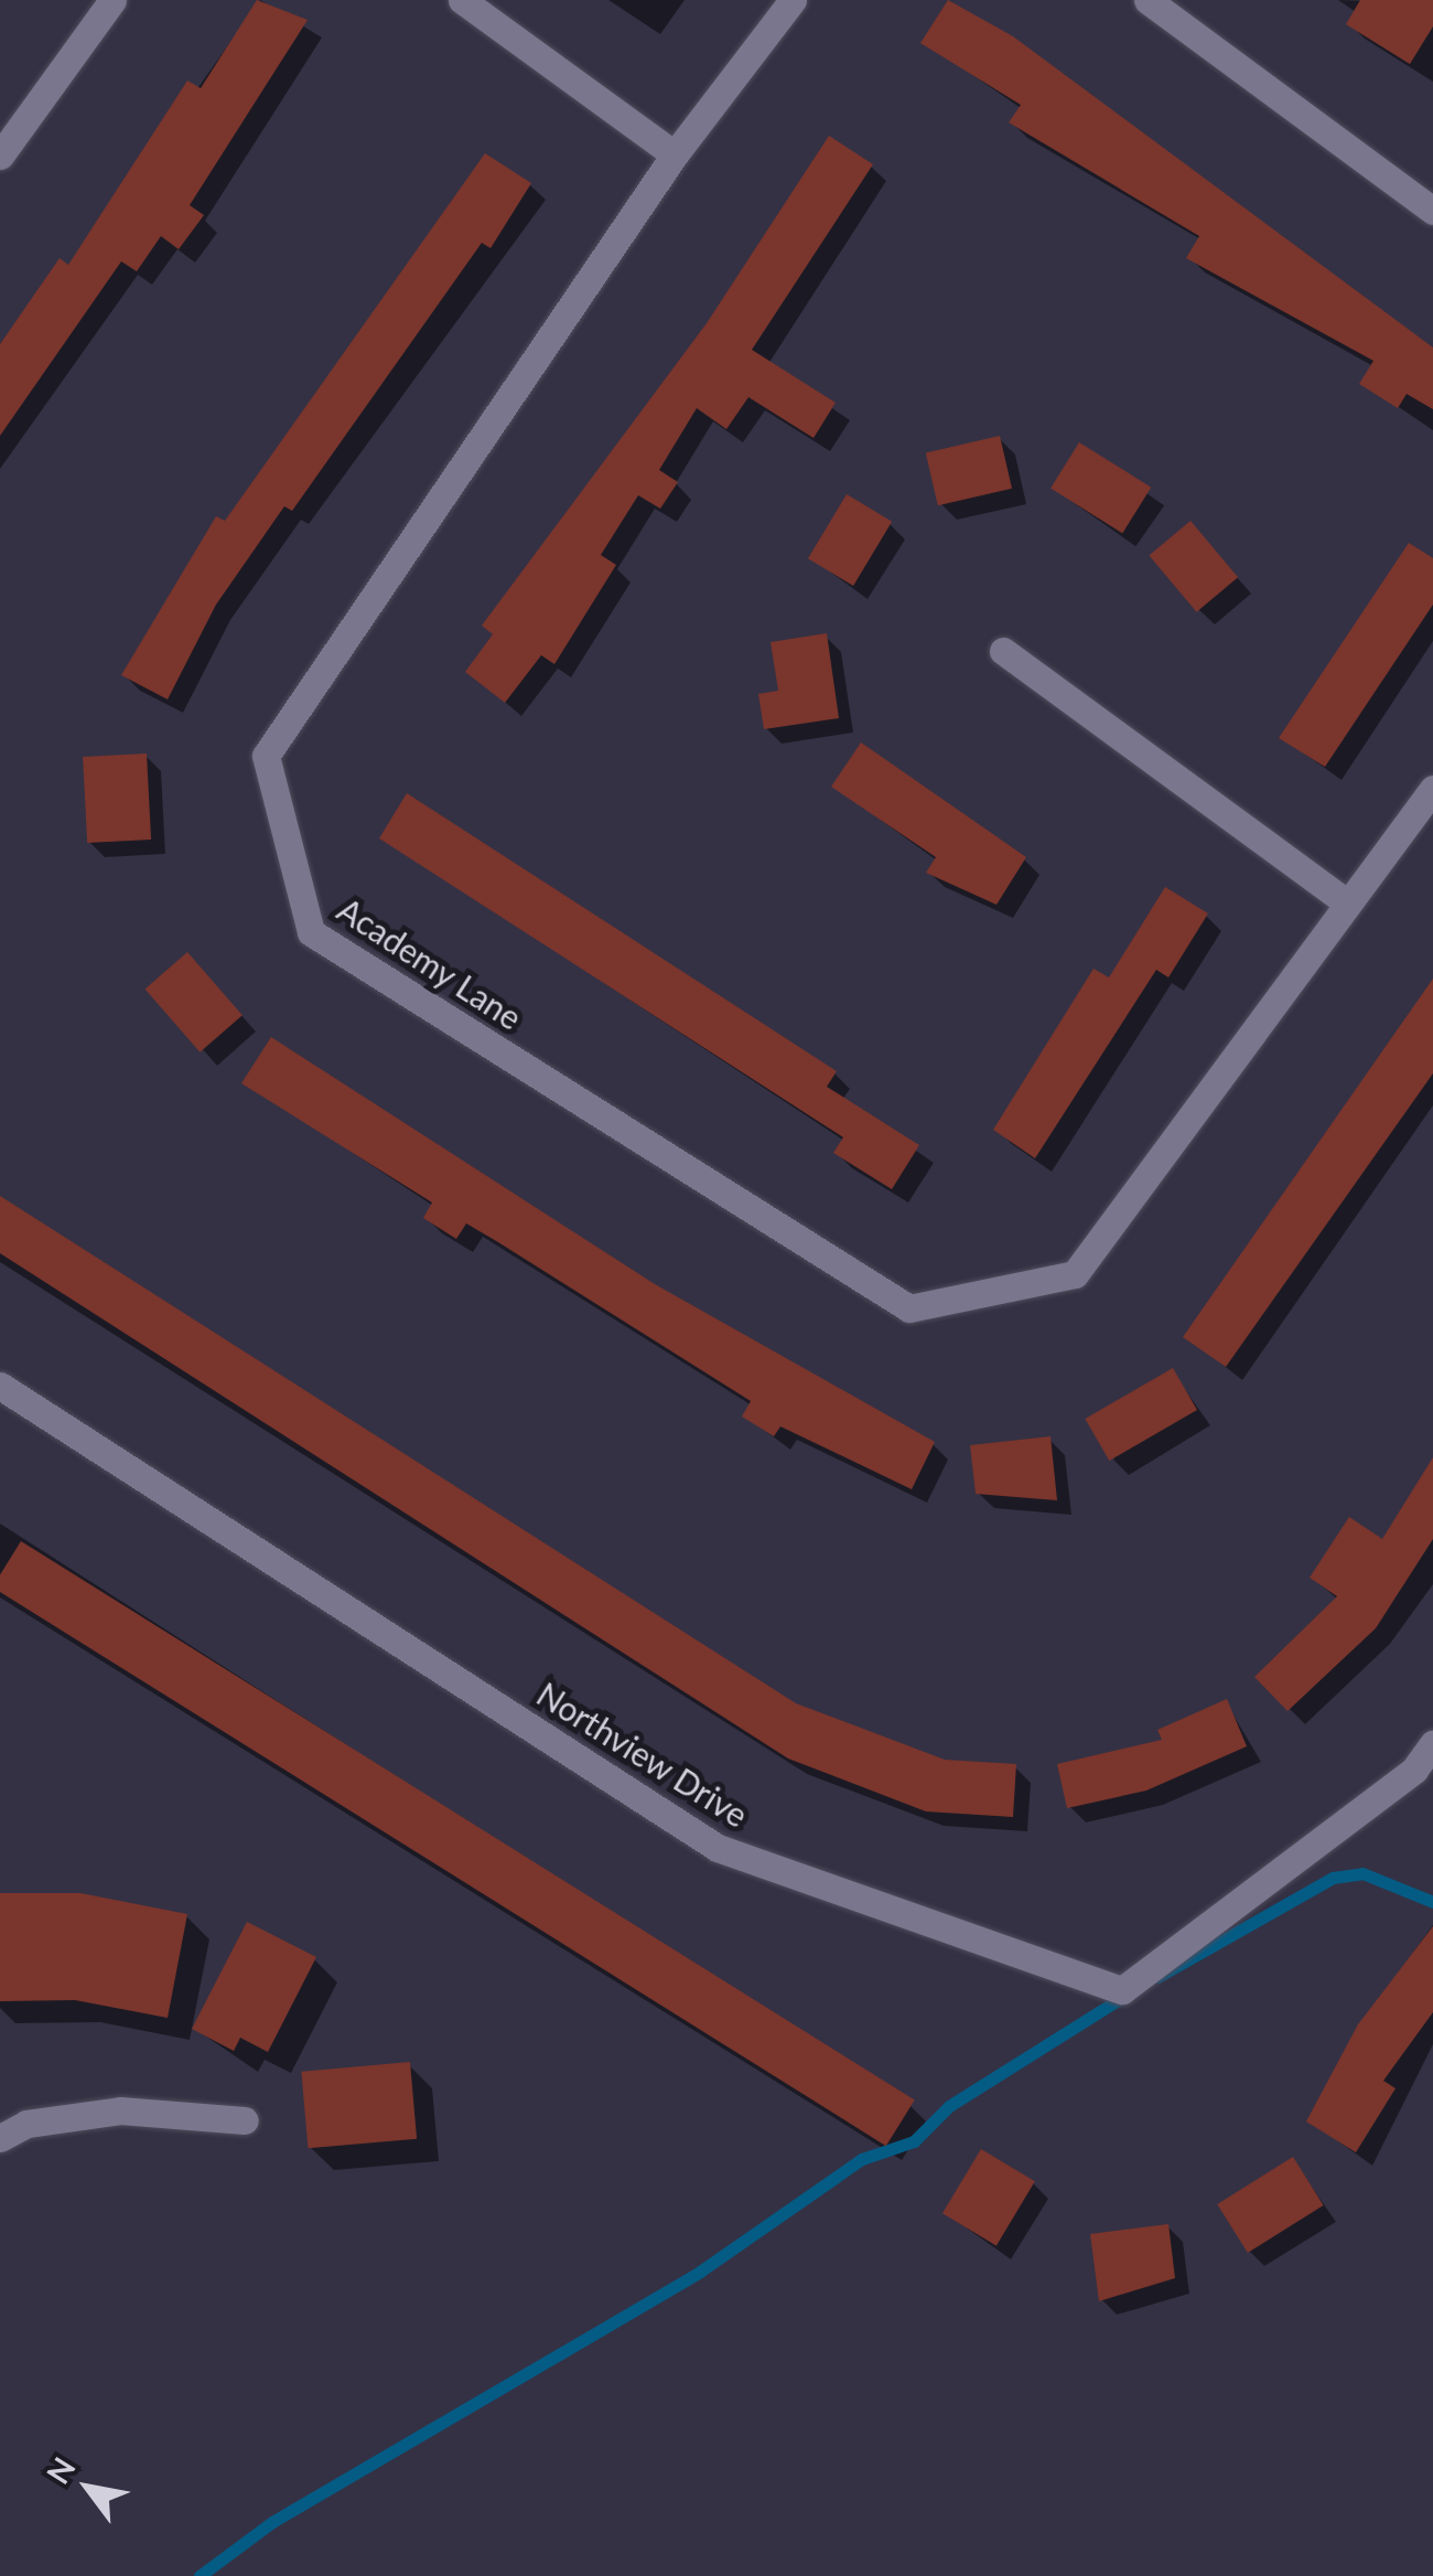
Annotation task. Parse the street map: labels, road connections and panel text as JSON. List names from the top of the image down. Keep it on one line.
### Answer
{"streets":{"street":["Academy Lane","Northview Drive"]},"north":"top left"}
